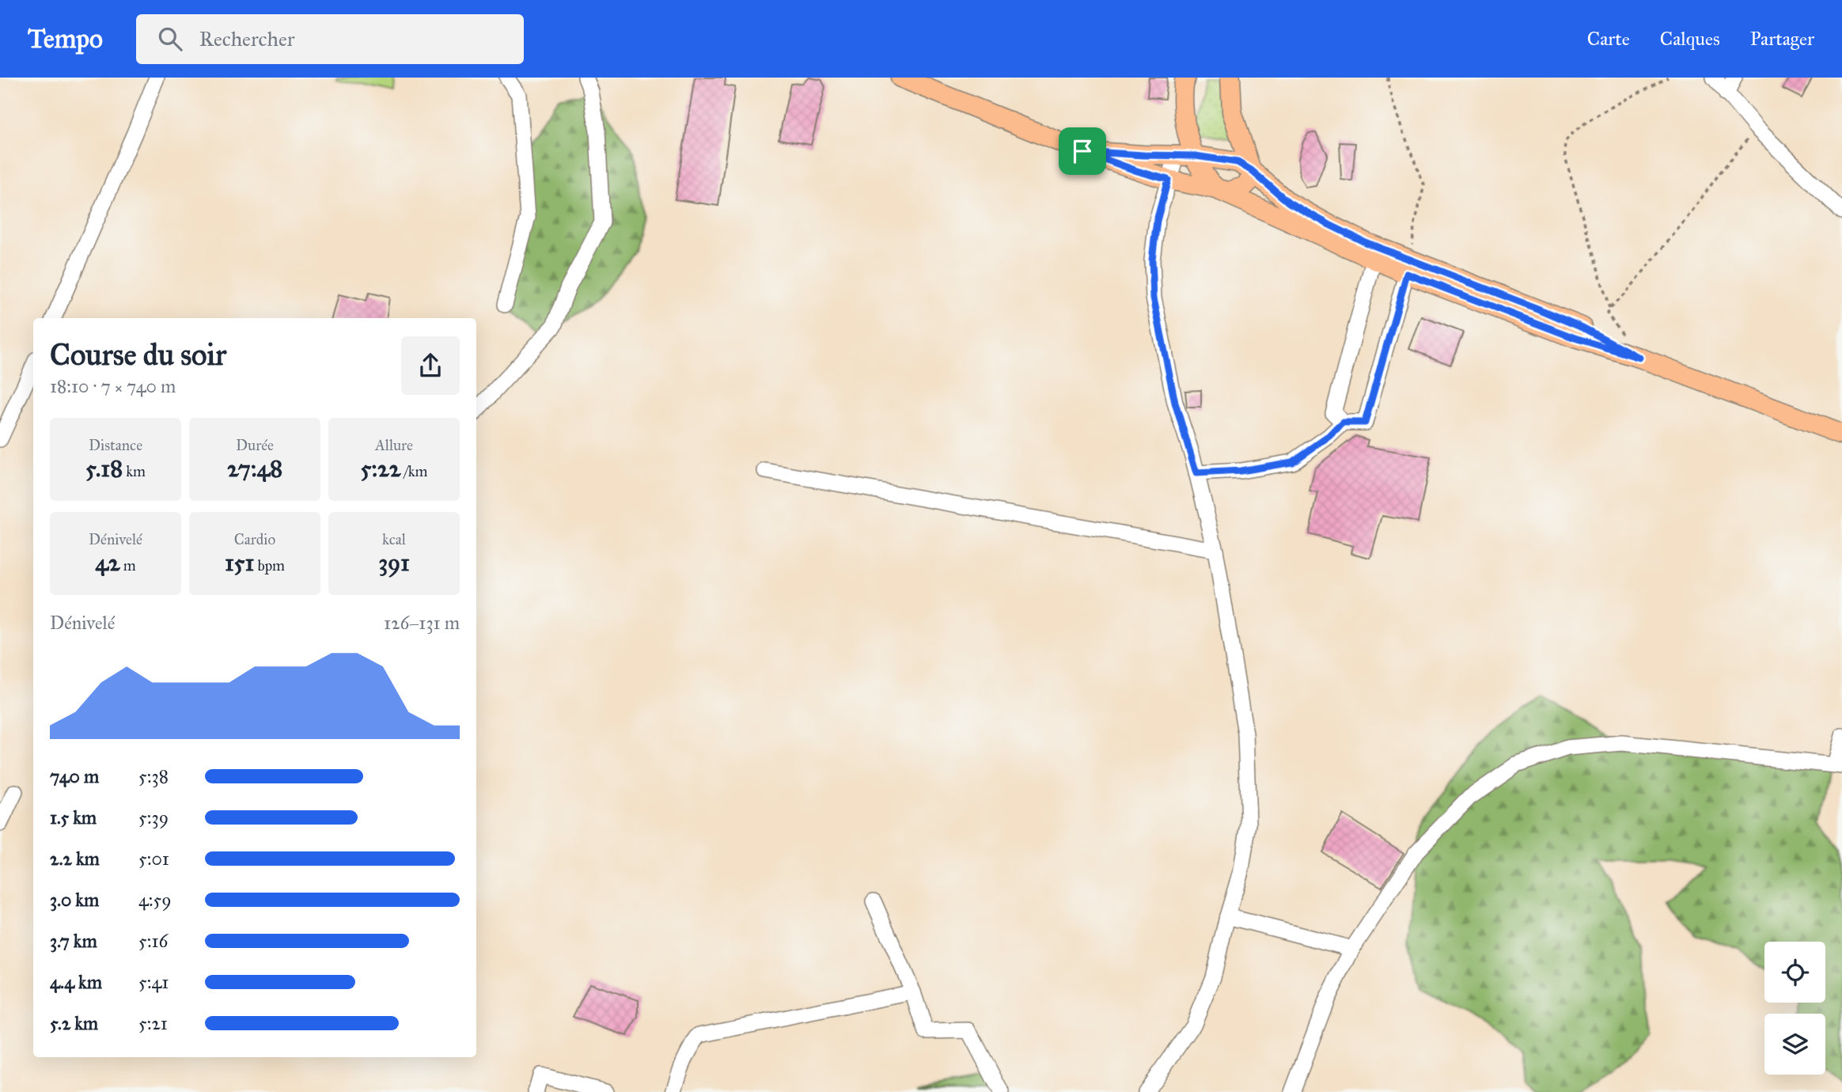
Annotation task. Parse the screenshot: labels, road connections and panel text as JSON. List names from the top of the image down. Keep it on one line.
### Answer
{"page":{"header":"Tempo","search":"Rechercher","nav":["Carte","Calques","Partager"],"heading":["Course du soir","18:10 · 7 × 740 m"],"stats":[["Distance","5.18 km"],["Durée","27:48"],["Allure","5:22 /km"],["Dénivelé","42 m"],["Cardio","151 bpm"],["kcal","391"]],"chart":["Dénivelé","126–131 m"],"list":[{"name":"740 m","note":"5:38"},{"name":"1.5 km","note":"5:39"},{"name":"2.2 km","note":"5:01"},{"name":"3.0 km","note":"4:59"},{"name":"3.7 km","note":"5:16"},{"name":"4.4 km","note":"5:41"},{"name":"5.2 km","note":"5:21"}]}}
